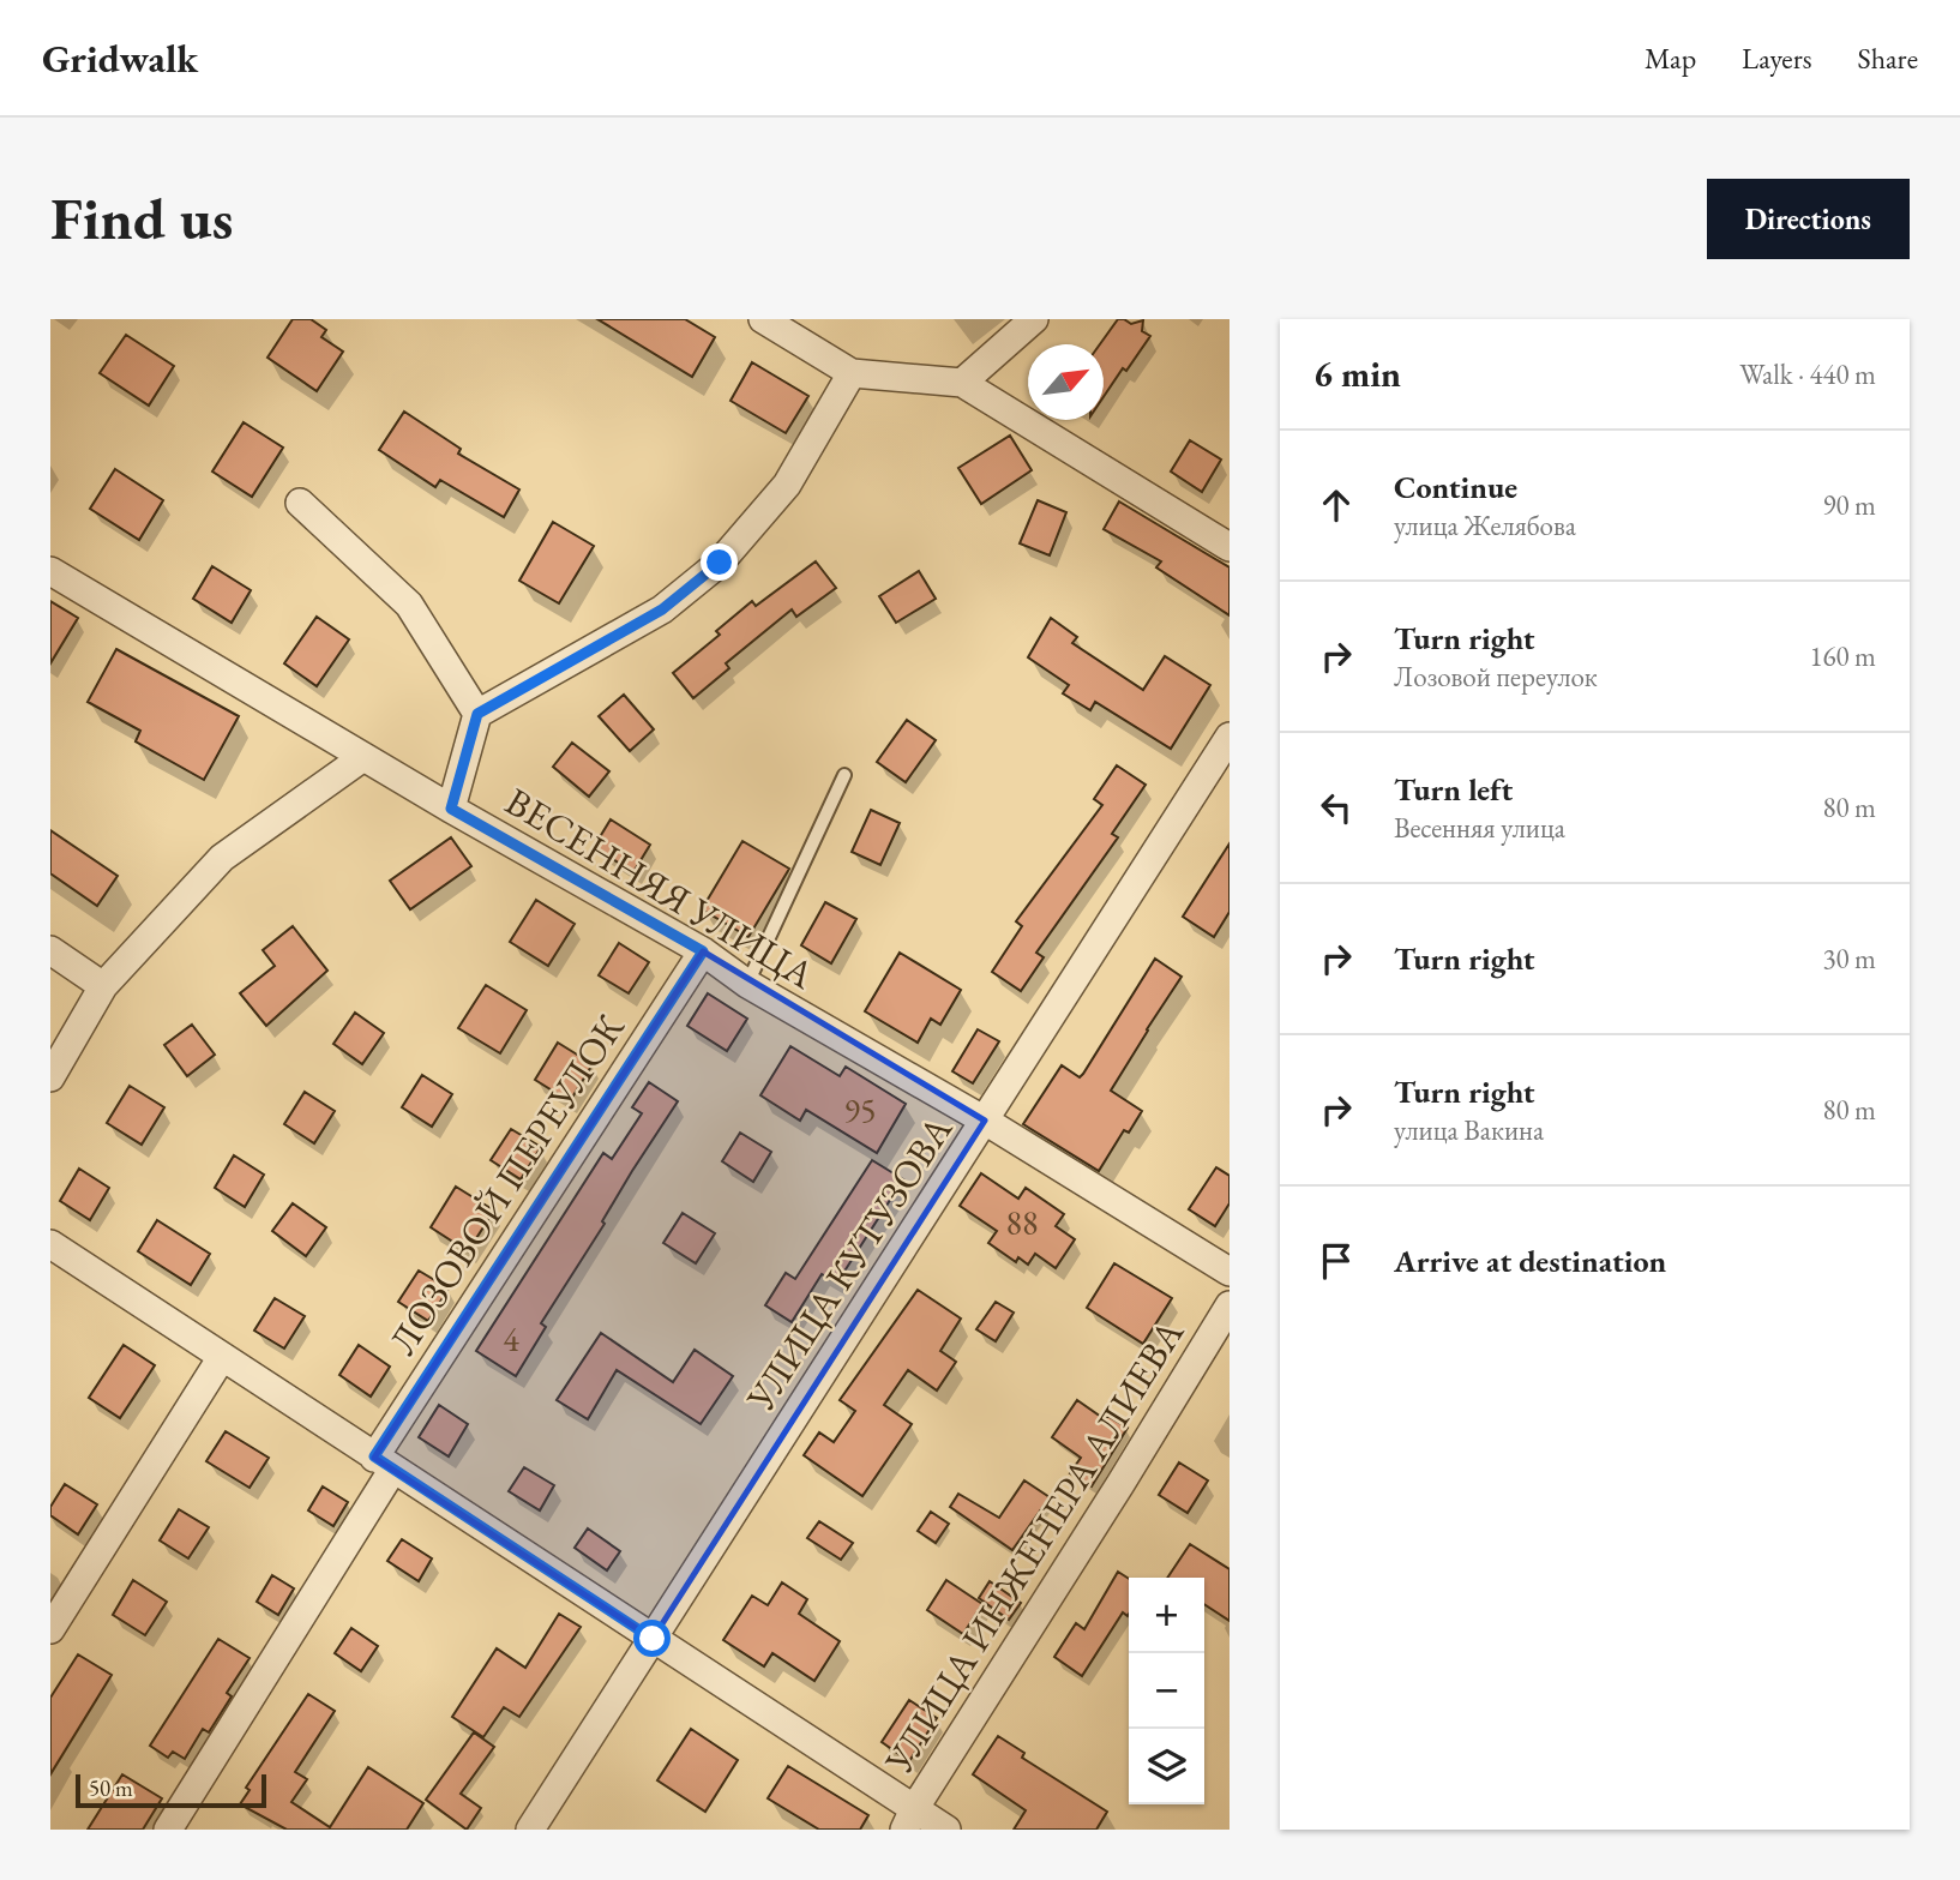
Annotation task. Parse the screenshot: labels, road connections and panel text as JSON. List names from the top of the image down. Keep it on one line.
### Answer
{"streets":{"street":["ВЕСЕННЯЯ УЛИЦА","ЛОЗОВОЙ ПЕРЕУЛОК","УЛИЦА КУТУЗОВА","УЛИЦА ИНЖЕНЕРА АЛИЕВА"]},"crossings":[["ВЕСЕННЯЯ УЛИЦА","ЛОЗОВОЙ ПЕРЕУЛОК"],["ВЕСЕННЯЯ УЛИЦА","УЛИЦА КУТУЗОВА"]],"house_numbers":["95","88","4"],"scale_bar":"50 m","north":"top right","page":{"header":"Gridwalk","nav":["Map","Layers","Share"],"buttons":"Directions","title":"Find us","heading":["6 min","Walk · 440 m"],"list":[["Continue","улица Желябова","90 m"],["Turn right","Лозовой переулок","160 m"],["Turn left","Весенняя улица","80 m"],["Turn right","30 m"],["Turn right","улица Вакина","80 m"],"Arrive at destination"],"map_buttons":["+","−"],"scale":"50 m"}}
